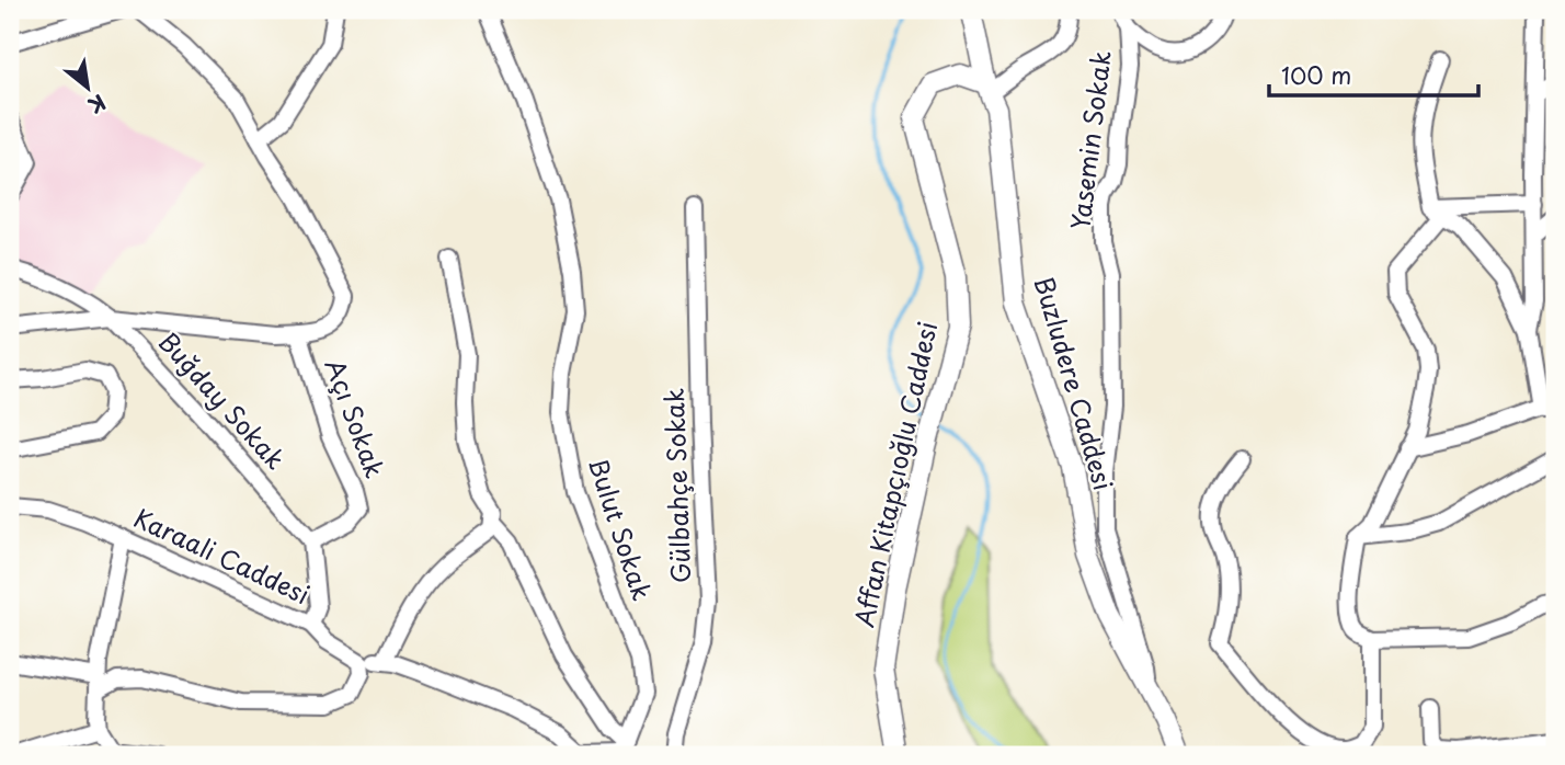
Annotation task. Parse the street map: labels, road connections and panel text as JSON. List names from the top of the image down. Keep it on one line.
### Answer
{"streets":{"street":["Yasemin Sokak","Buzludere Caddesi","Buğday Sokak","Açı Sokak","Affan Kitapçıoğlu Caddesi","Gülbahçe Sokak","Bulut Sokak","Karaali Caddesi"]},"crossings":[["Yasemin Sokak","Buzludere Caddesi"],["Buzludere Caddesi","Affan Kitapçıoğlu Caddesi"],["Buğday Sokak","Açı Sokak"]],"scale_bar":"100 m","north":"bottom right"}
